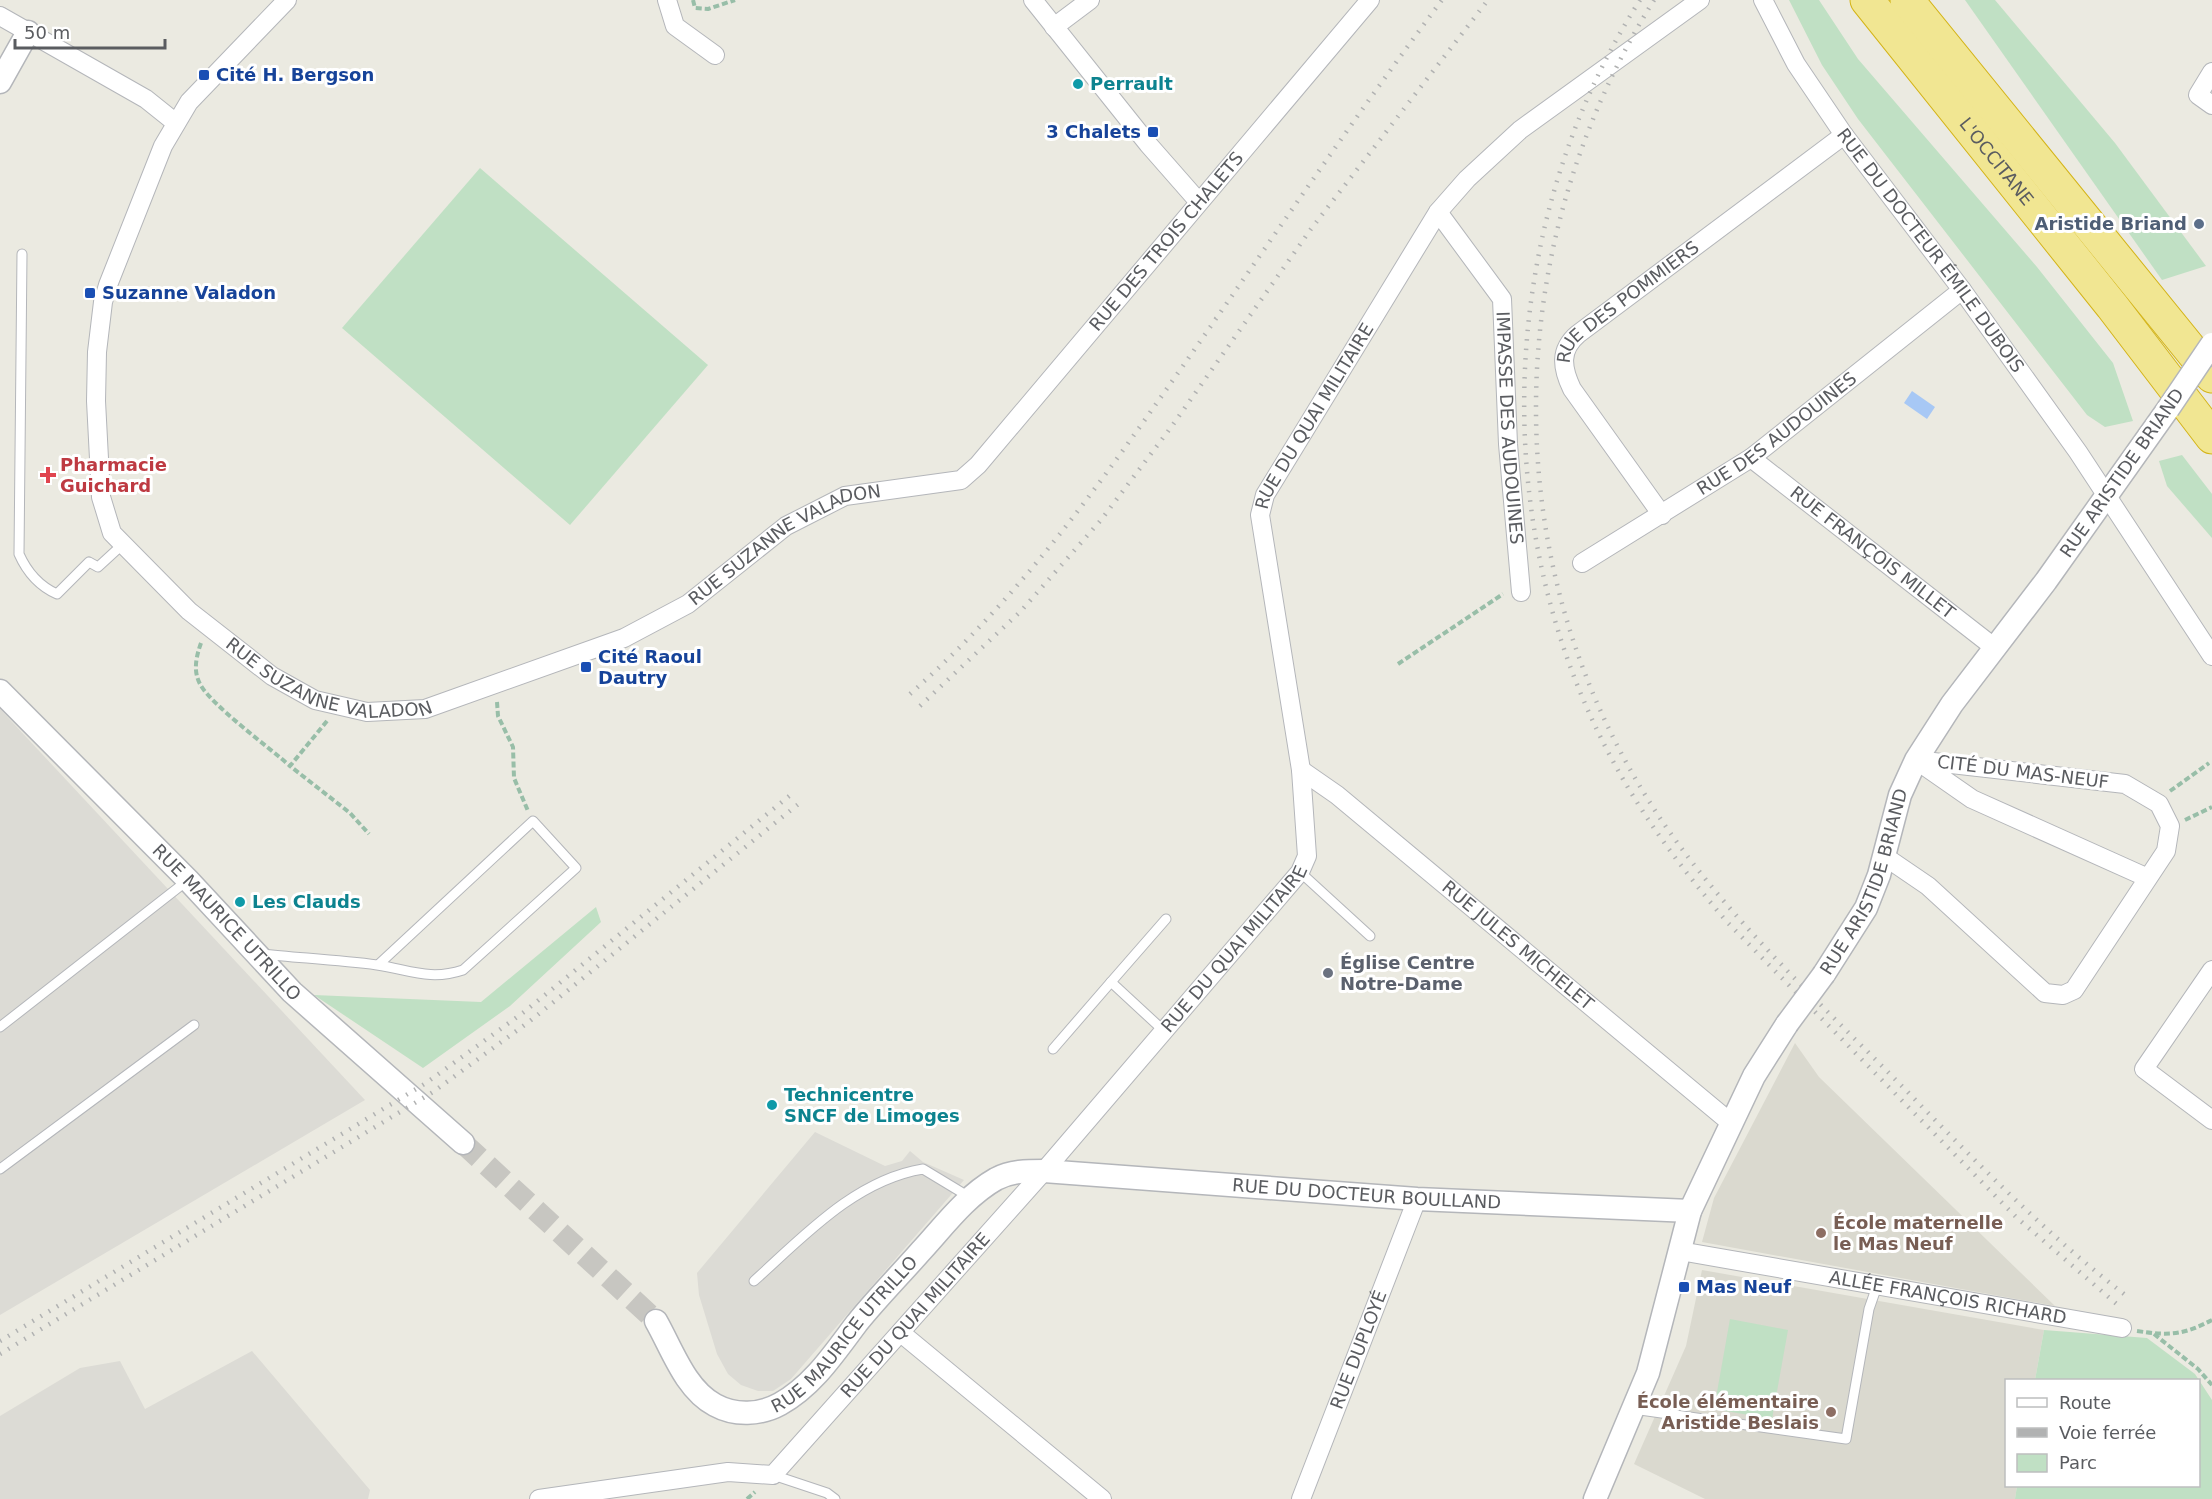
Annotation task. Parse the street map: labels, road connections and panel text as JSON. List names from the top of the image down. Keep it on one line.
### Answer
{"streets":{"highway":["L'OCCITANE"],"street":["RUE DES TROIS CHALETS","RUE DU DOCTEUR ÉMILE DUBOIS","RUE DES POMMIERS","RUE DU QUAI MILITAIRE","IMPASSE DES AUDOUINES","RUE DES AUDOUINES","RUE ARISTIDE BRIAND","RUE SUZANNE VALADON","RUE FRANÇOIS MILLET","CITÉ DU MAS-NEUF","RUE MAURICE UTRILLO","RUE JULES MICHELET","RUE DU DOCTEUR BOULLAND","ALLÉE FRANÇOIS RICHARD","RUE DUPLOYÉ"]},"crossings":[["RUE DES TROIS CHALETS","RUE SUZANNE VALADON"],["RUE DU DOCTEUR ÉMILE DUBOIS","RUE DES POMMIERS"],["RUE DU DOCTEUR ÉMILE DUBOIS","RUE DES AUDOUINES"],["RUE DU DOCTEUR ÉMILE DUBOIS","RUE ARISTIDE BRIAND"],["RUE DES POMMIERS","RUE DES AUDOUINES"],["RUE DU QUAI MILITAIRE","IMPASSE DES AUDOUINES"],["RUE DU QUAI MILITAIRE","RUE MAURICE UTRILLO"],["RUE DU QUAI MILITAIRE","RUE JULES MICHELET"],["RUE DU QUAI MILITAIRE","RUE DU DOCTEUR BOULLAND"],["RUE DES AUDOUINES","RUE FRANÇOIS MILLET"],["RUE ARISTIDE BRIAND","RUE FRANÇOIS MILLET"],["RUE ARISTIDE BRIAND","CITÉ DU MAS-NEUF"],["RUE ARISTIDE BRIAND","RUE JULES MICHELET"],["RUE ARISTIDE BRIAND","RUE DU DOCTEUR BOULLAND"],["RUE ARISTIDE BRIAND","ALLÉE FRANÇOIS RICHARD"],["RUE MAURICE UTRILLO","RUE DU DOCTEUR BOULLAND"],["RUE DU DOCTEUR BOULLAND","RUE DUPLOYÉ"]],"places":{"transit":["Cité H. Bergson","3 Chalets","Suzanne Valadon","Cité Raoul Dautry","Mas Neuf"],"other":["Perrault","Aristide Briand","Les Clauds","Église Centre Notre-Dame","Technicentre SNCF de Limoges","École maternelle le Mas Neuf","École élémentaire Aristide Beslais"],"health":["Pharmacie Guichard"]},"legend":["Route","Voie ferrée","Parc"],"scale_bar":"50 m"}
